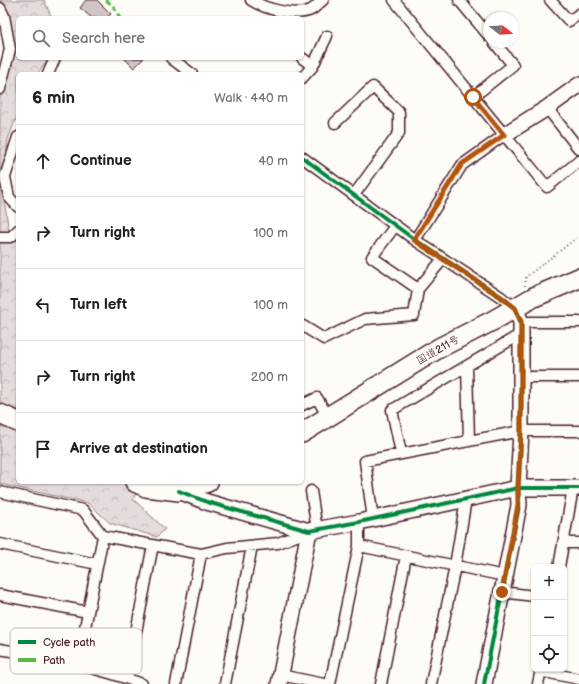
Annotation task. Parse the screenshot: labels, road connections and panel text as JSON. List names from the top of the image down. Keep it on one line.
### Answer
{"streets":{"highway":["国道211号"]},"legend":["Cycle path","Path"],"north":"right","page":{"search":"Search here","heading":["6 min","Walk · 440 m"],"list":[["Continue","40 m"],["Turn right","100 m"],["Turn left","100 m"],["Turn right","200 m"],"Arrive at destination"],"map_buttons":["+","−"]}}
